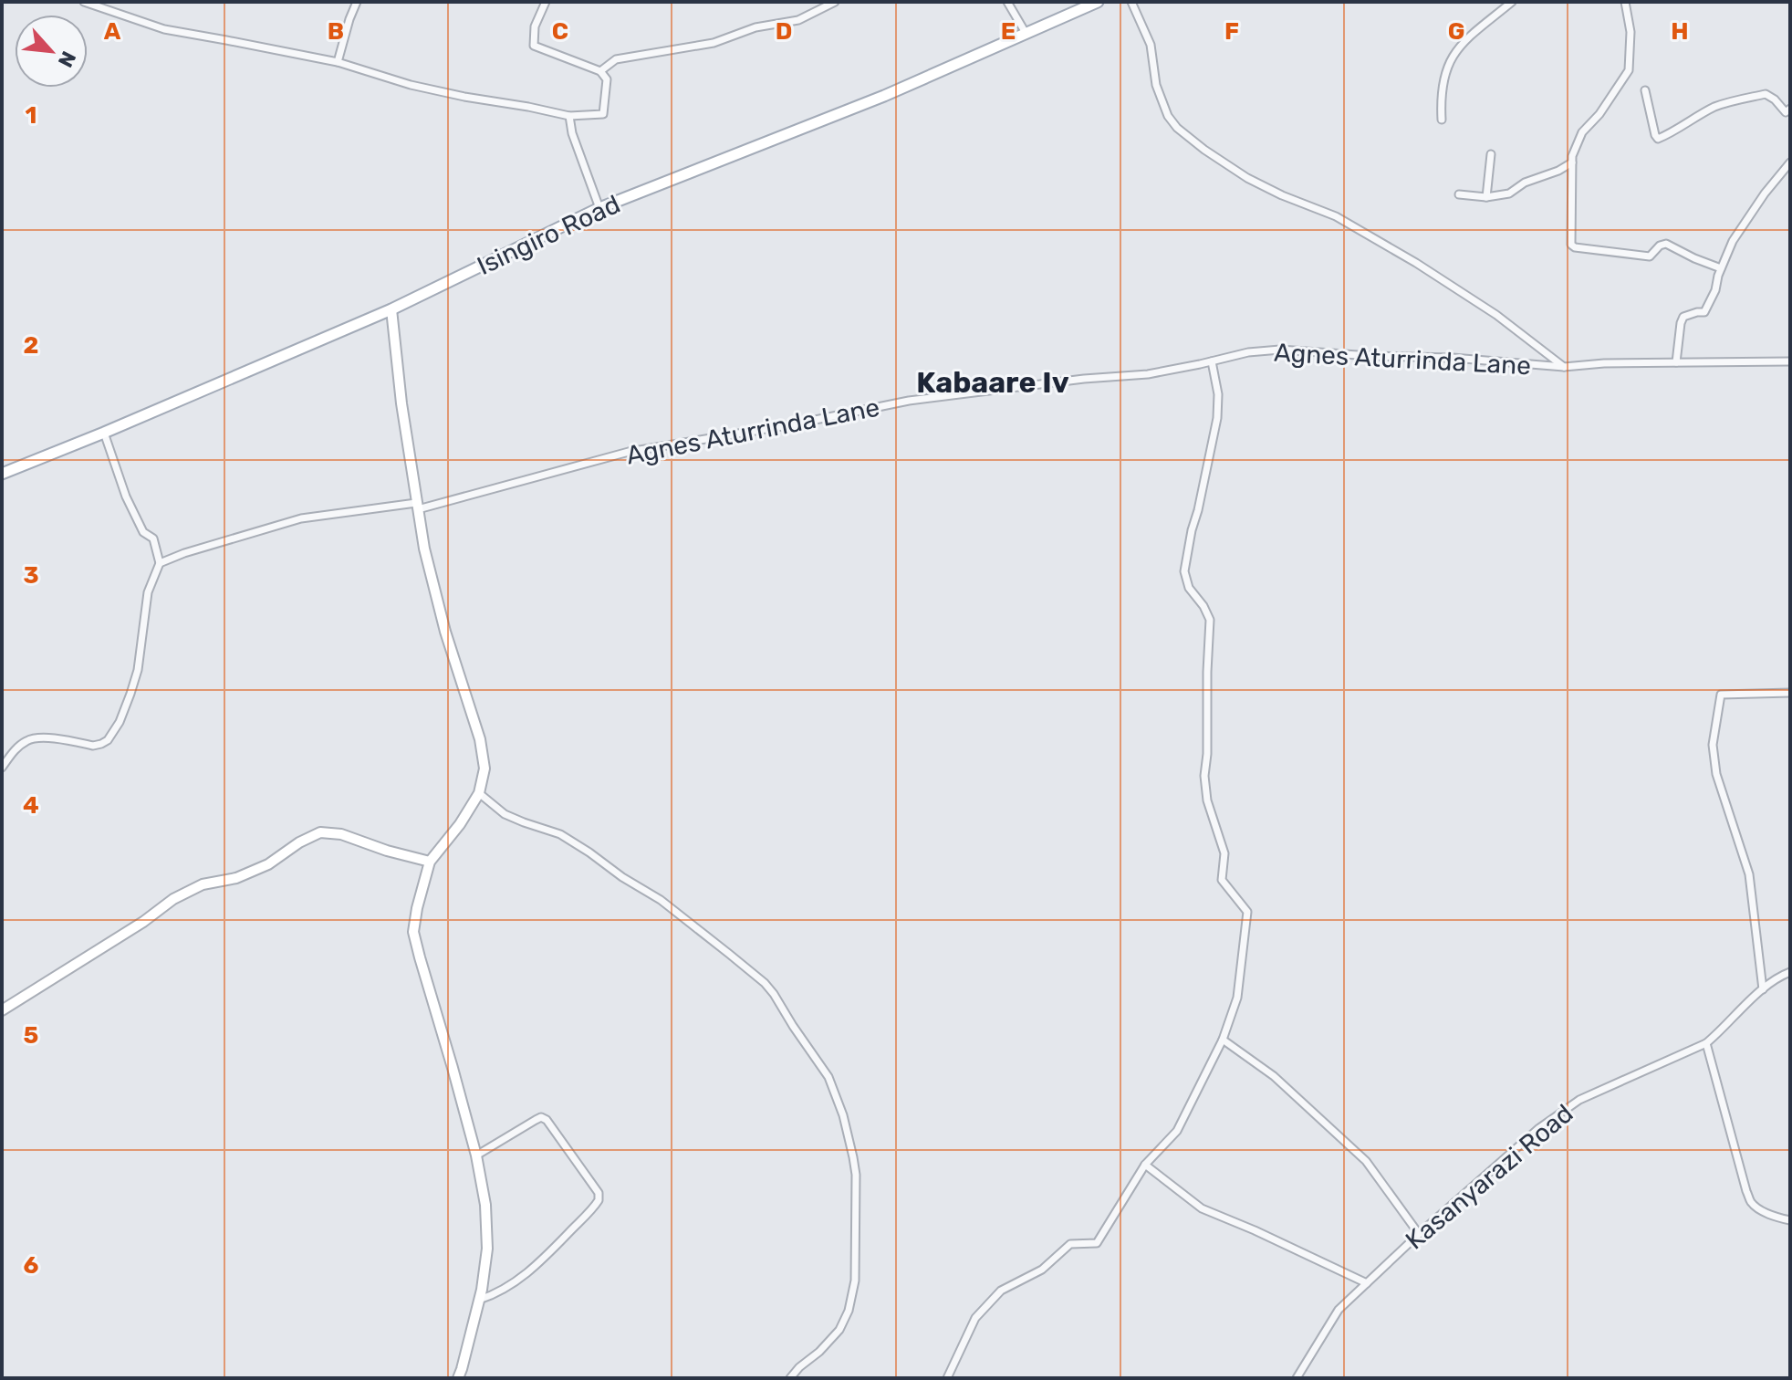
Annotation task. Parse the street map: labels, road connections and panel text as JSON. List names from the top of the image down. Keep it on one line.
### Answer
{"streets":{"main road":["Isingiro Road"],"street":["Agnes Aturrinda Lane","Kasanyarazi Road"]},"districts":["Kabaare Iv"],"north":"bottom right","grid":{"columns":["A","B","C","D","E","F","G","H"],"rows":["1","2","3","4","5","6"]}}
